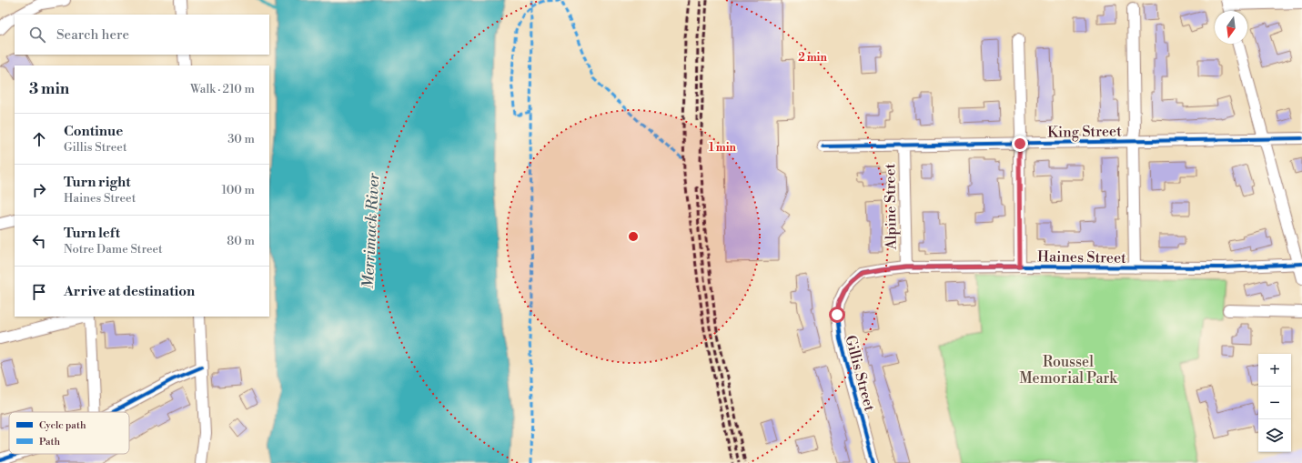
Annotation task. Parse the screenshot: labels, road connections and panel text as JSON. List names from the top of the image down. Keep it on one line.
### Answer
{"streets":{"street":["King Street","Alpine Street","Haines Street","Gillis Street"]},"crossings":[["King Street","Alpine Street"],["Alpine Street","Haines Street"],["Haines Street","Gillis Street"]],"water":["Merrimack River"],"parks":["Roussel Memorial Park"],"legend":["Cycle path","Path"],"north":"bottom","page":{"search":"Search here","heading":["3 min","Walk · 210 m"],"list":[["Continue","Gillis Street","30 m"],["Turn right","Haines Street","100 m"],["Turn left","Notre Dame Street","80 m"],"Arrive at destination"],"map_buttons":["+","−"]},"rings":["2 min","1 min"]}
